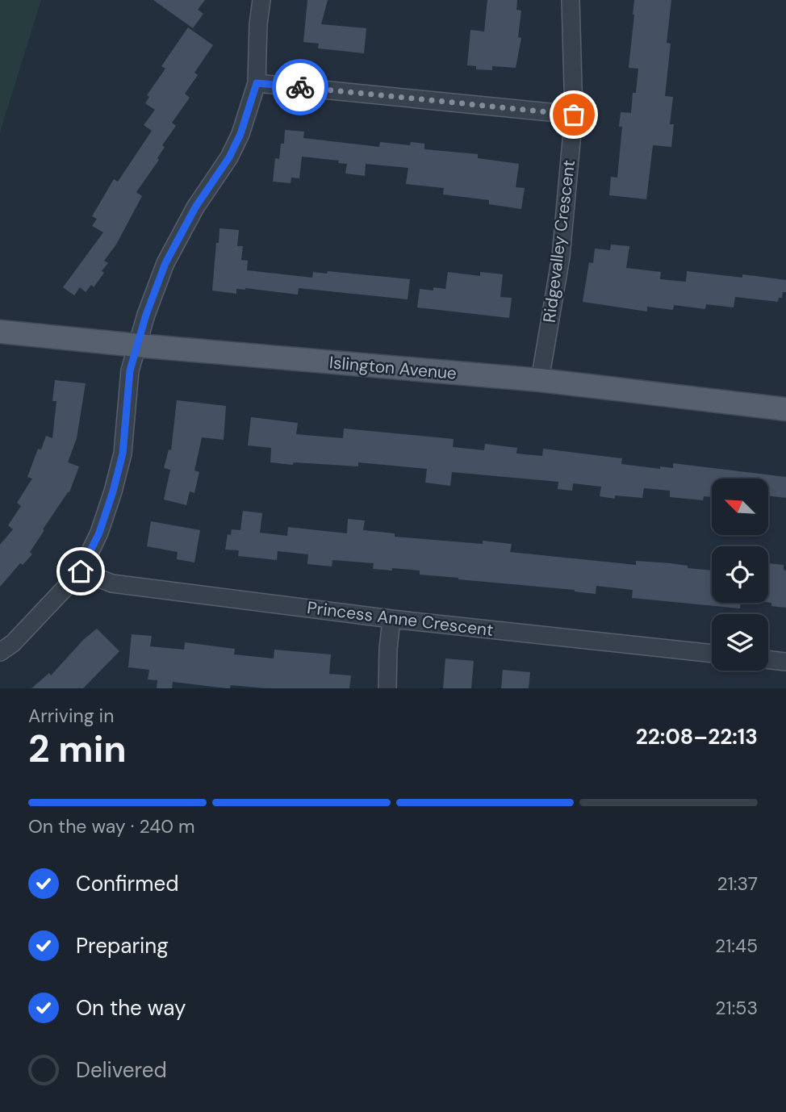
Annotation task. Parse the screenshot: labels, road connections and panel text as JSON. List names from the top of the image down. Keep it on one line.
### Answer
{"streets":{"main road":["Islington Avenue"],"street":["Ridgevalley Crescent","Princess Anne Crescent"]},"crossings":[["Ridgevalley Crescent","Islington Avenue"]],"north":"top left","page":{"heading":["2 min","Arriving in","22:08–22:13"],"bar":"On the way · 240 m","list":[["Confirmed","21:37"],["Preparing","21:45"],["On the way","21:53"],"Delivered"]}}
